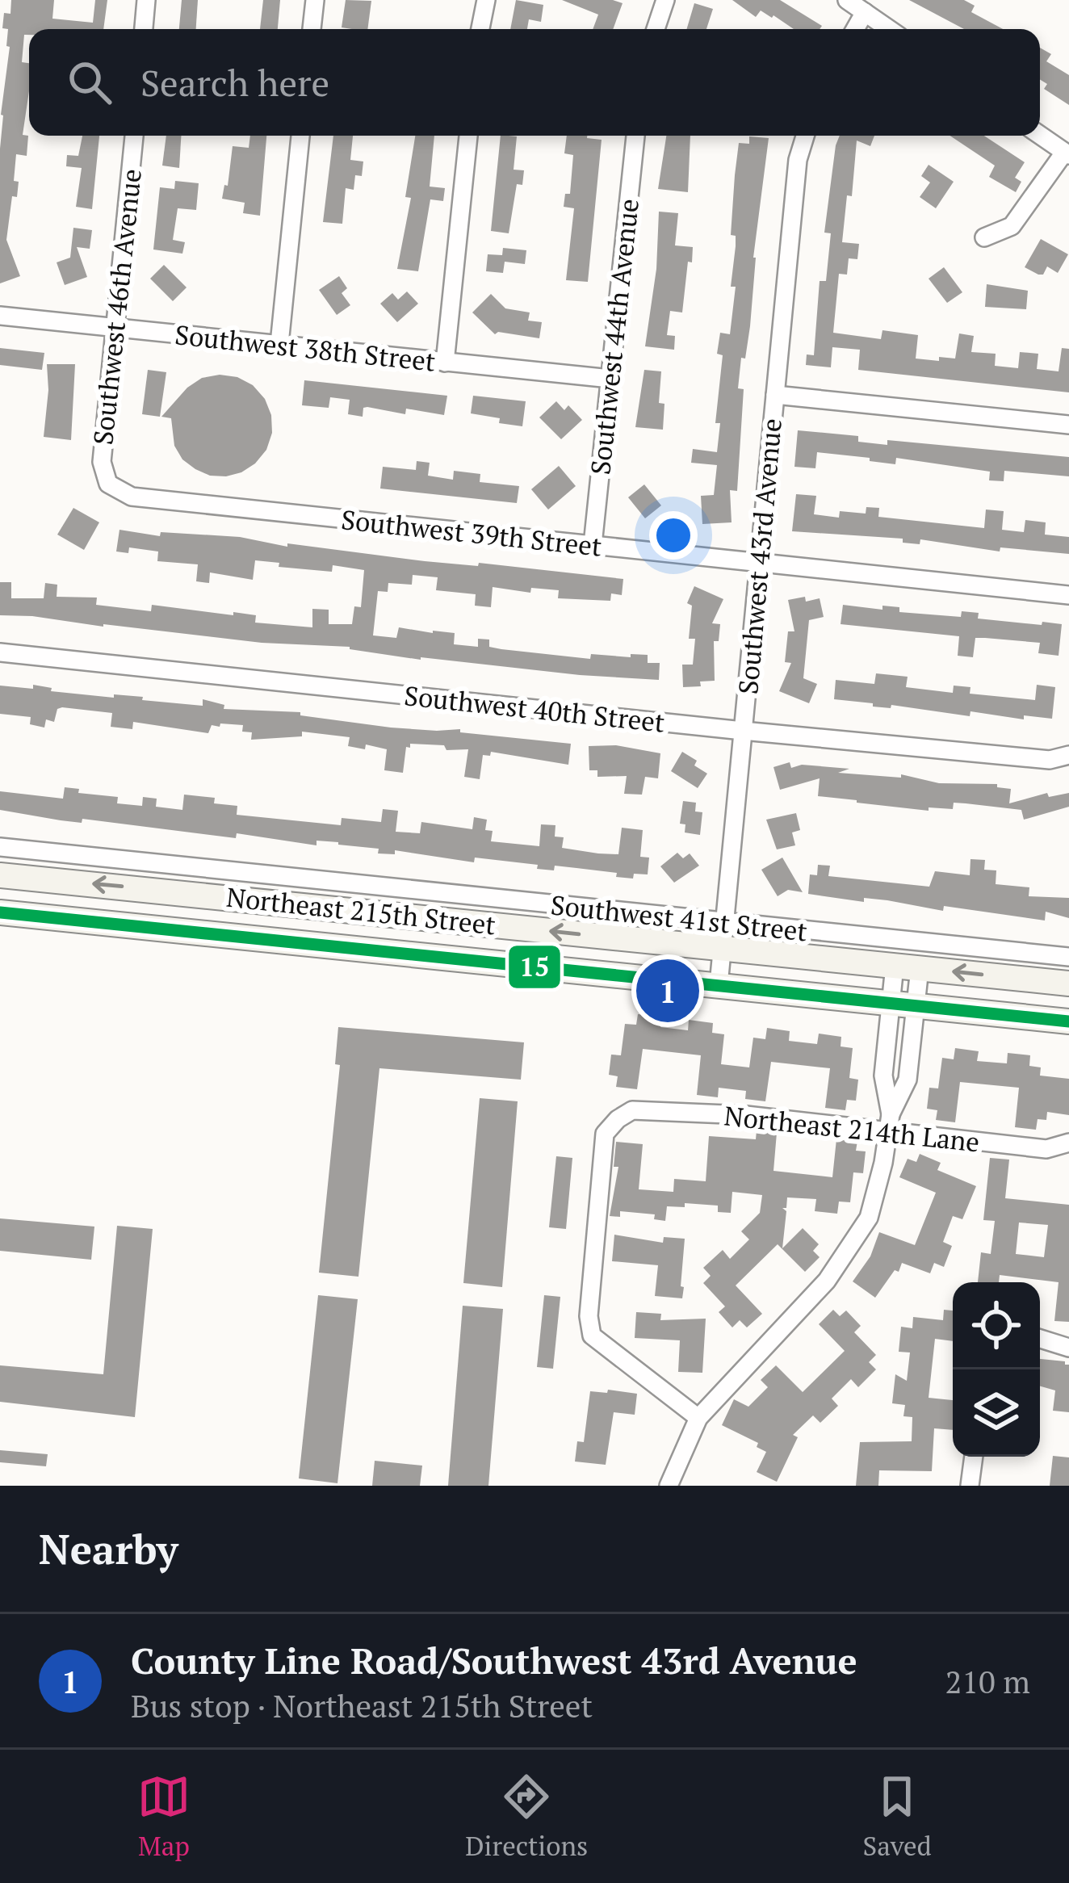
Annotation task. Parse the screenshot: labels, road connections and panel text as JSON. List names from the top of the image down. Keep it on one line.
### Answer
{"streets":{"street":["Southwest 46th Avenue","Southwest 44th Avenue","Southwest 38th Street","Southwest 39th Street","Southwest 43rd Avenue","Southwest 40th Street","Northeast 215th Street","Southwest 41st Street","Northeast 214th Lane"]},"crossings":[["Southwest 46th Avenue","Southwest 38th Street"],["Southwest 46th Avenue","Southwest 39th Street"],["Southwest 44th Avenue","Southwest 38th Street"],["Southwest 44th Avenue","Southwest 39th Street"],["Southwest 39th Street","Southwest 43rd Avenue"],["Southwest 43rd Avenue","Southwest 40th Street"],["Southwest 43rd Avenue","Northeast 215th Street"],["Southwest 43rd Avenue","Southwest 41st Street"]],"lines":["transit line 15"],"page":{"search":"Search here","pins":"1","heading":"Nearby","list":[{"mark":"1","name":"County Line Road/Southwest 43rd Avenue","note":"Bus stop · Northeast 215th Street","value":"210 m"}],"nav":["Map","Directions","Saved"]}}
